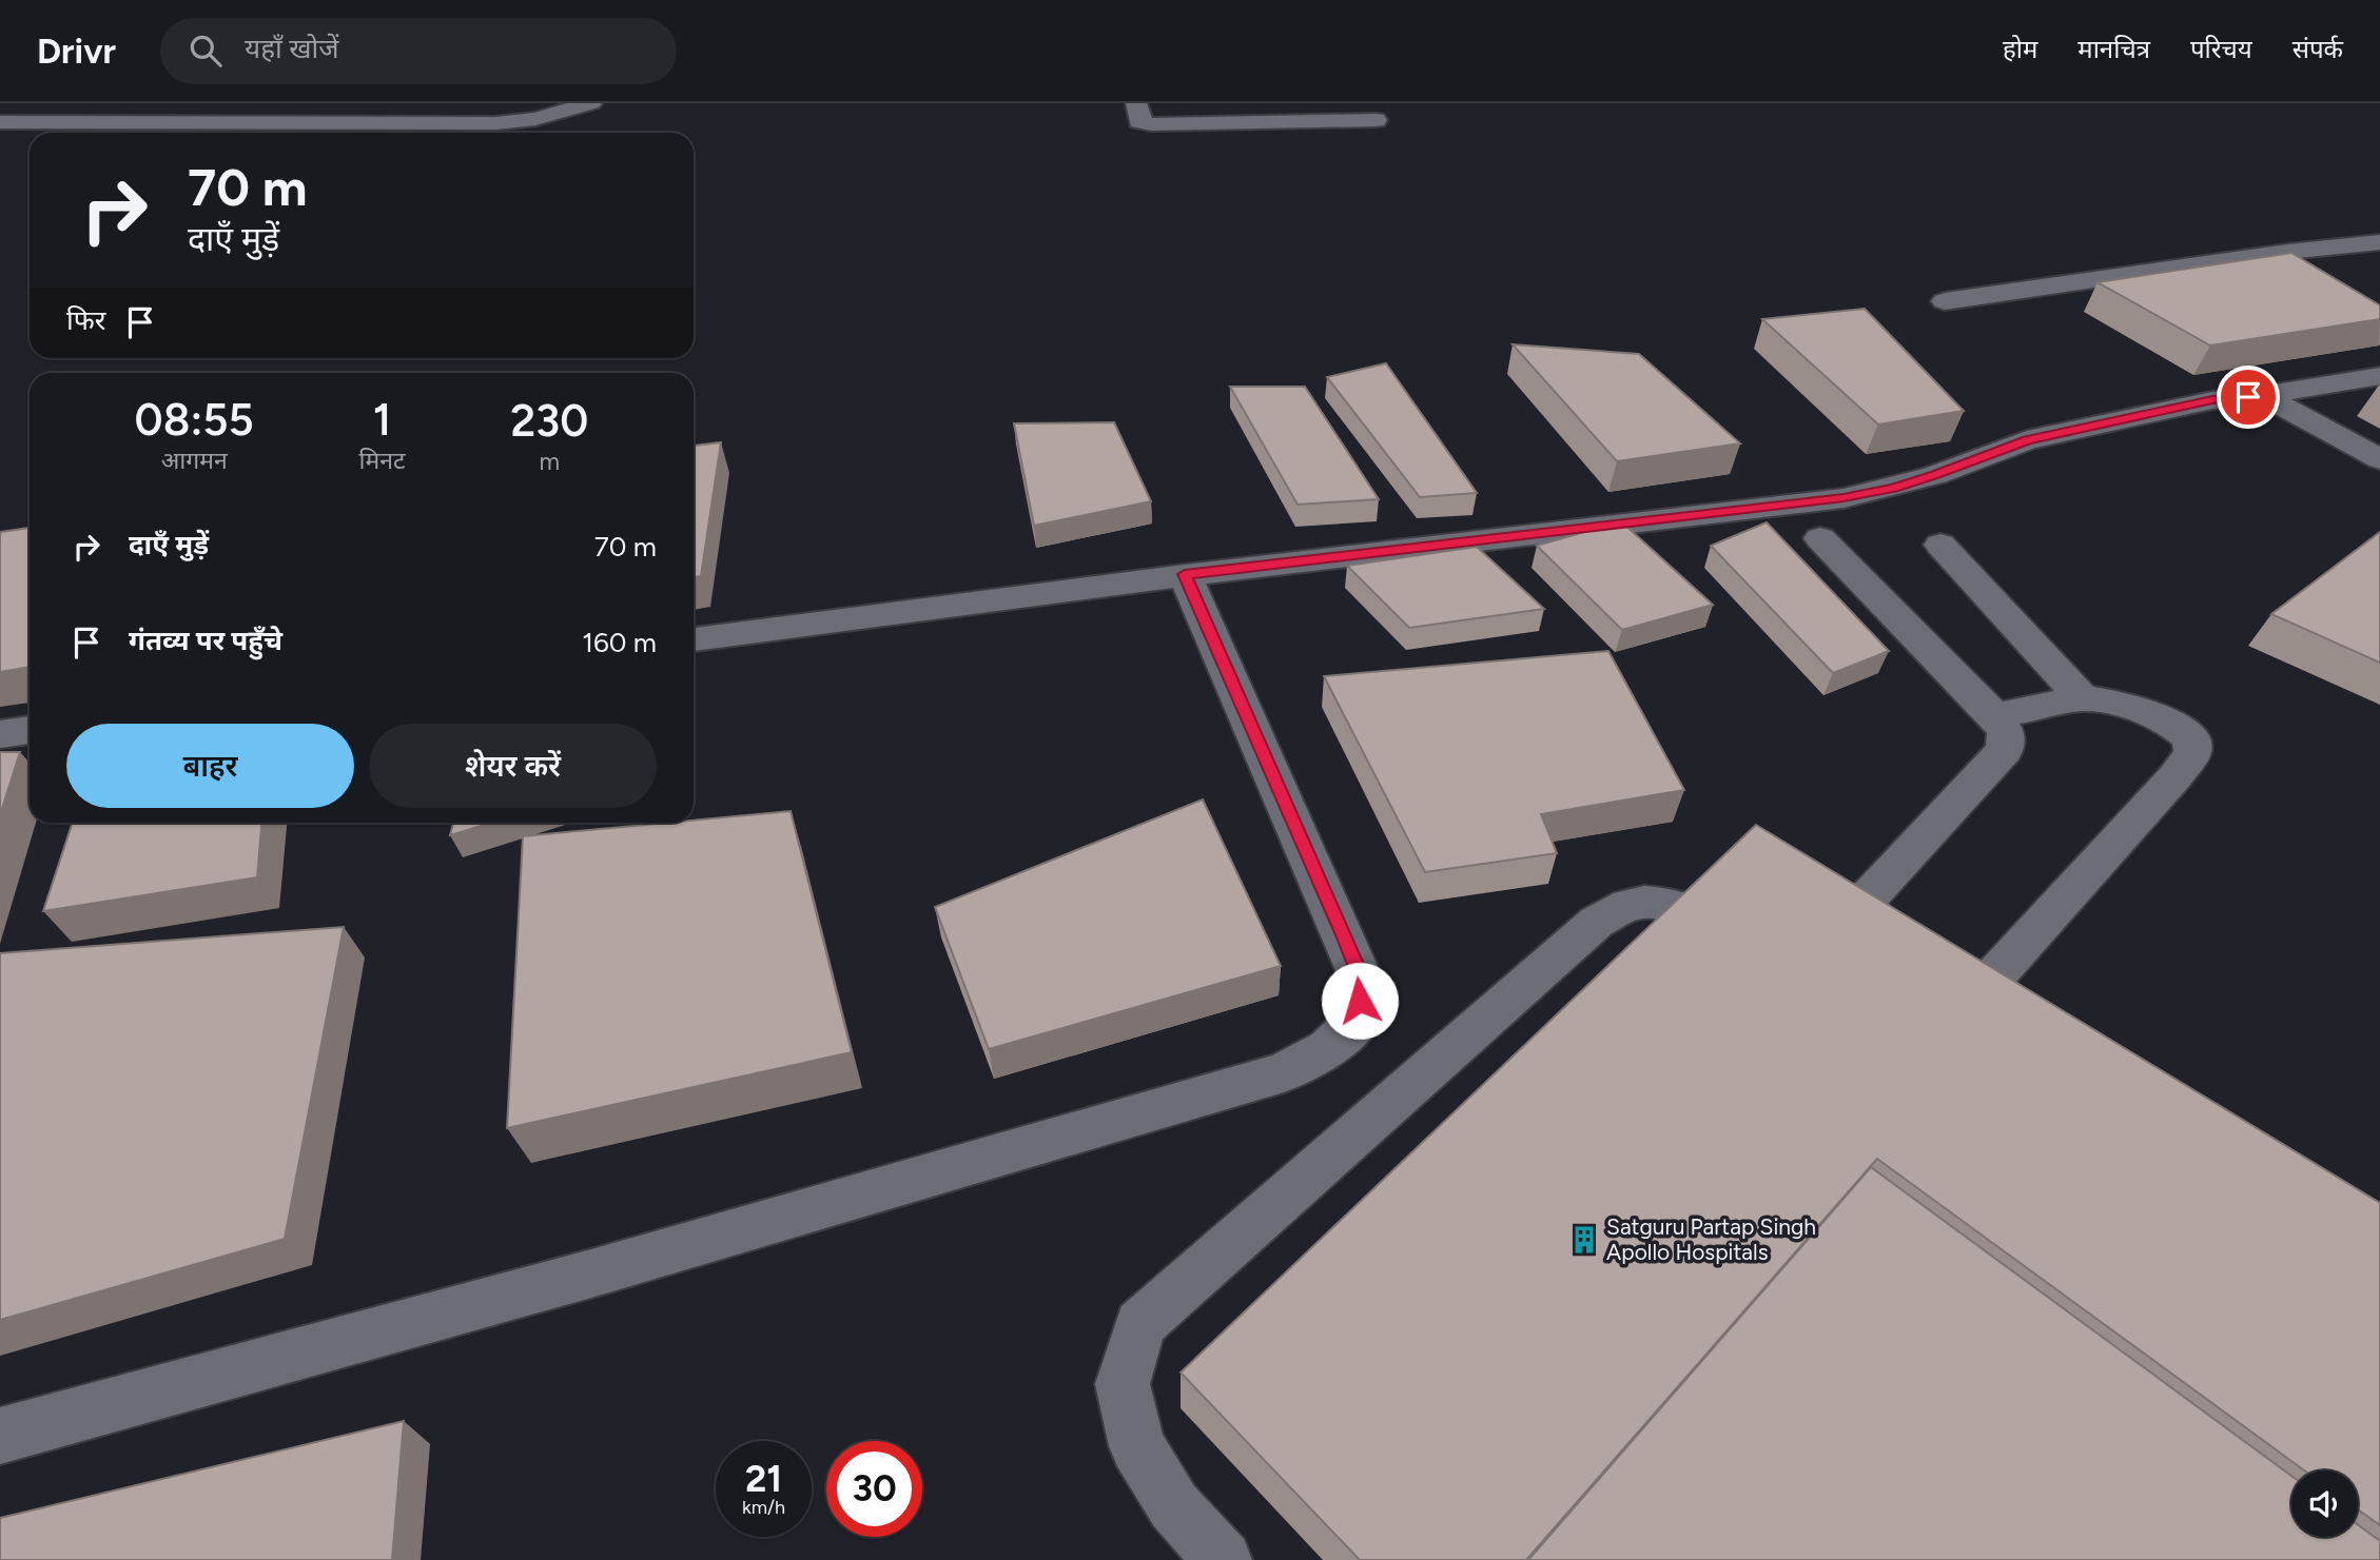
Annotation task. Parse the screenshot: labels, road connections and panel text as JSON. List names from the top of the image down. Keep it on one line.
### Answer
{"places":{"building":["Satguru Partap Singh Apollo Hospitals"]},"page":{"header":"Drivr","search":"यहाँ खोजें","nav":["होम","मानचित्र","परिचय","संपर्क"],"turn":["70 m","दाएँ मुड़ें"],"then":"फिर","eta":["08:55","आगमन","1","मिनट","230","m"],"list":[{"name":"दाएँ मुड़ें","value":"70 m"},{"name":"गंतव्य पर पहुँचे","value":"160 m"}],"buttons":["बाहर","शेयर करें"],"speed":"21 km/h","limit":"30"}}
